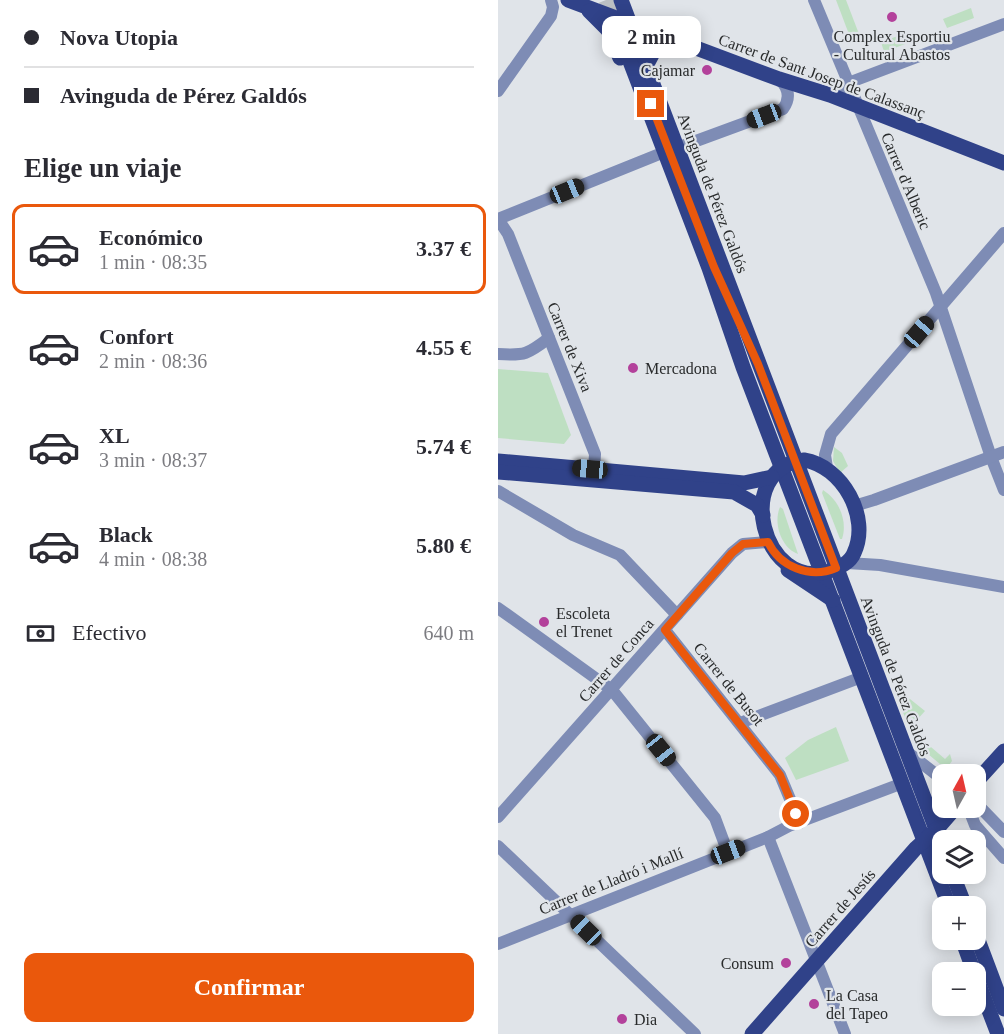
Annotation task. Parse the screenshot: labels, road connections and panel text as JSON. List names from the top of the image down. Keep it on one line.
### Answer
{"streets":{"main road":["Carrer de Sant Josep de Calassanç","Avinguda de Pérez Galdós","Carrer de Jesús"],"street":["Carrer d'Alberic","Carrer de Xiva","Carrer de Conca","Carrer de Busot","Carrer de Lladró i Mallí"]},"crossings":[["Carrer de Sant Josep de Calassanç","Carrer d'Alberic"],["Carrer de Sant Josep de Calassanç","Avinguda de Pérez Galdós"],["Avinguda de Pérez Galdós","Carrer de Conca"],["Avinguda de Pérez Galdós","Carrer de Lladró i Mallí"],["Avinguda de Pérez Galdós","Carrer de Jesús"],["Carrer de Conca","Carrer de Busot"],["Carrer de Busot","Carrer de Lladró i Mallí"]],"places":["Complex Esportiu - Cultural Abastos","Cajamar","Mercadona","Escoleta el Trenet","Consum","La Casa del Tapeo","Dia"],"north":"top","page":{"banner":["Nova Utopia","Avinguda de Pérez Galdós"],"bubble":"2 min","heading":"Elige un viaje","list":[{"name":"Económico","note":"1 min · 08:35","value":"3.37 €"},{"name":"Confort","note":"2 min · 08:36","value":"4.55 €"},{"name":"XL","note":"3 min · 08:37","value":"5.74 €"},{"name":"Black","note":"4 min · 08:38","value":"5.80 €"}],"pay":["Efectivo","640 m"],"map_buttons":["+","−"],"buttons":"Confirmar"}}
